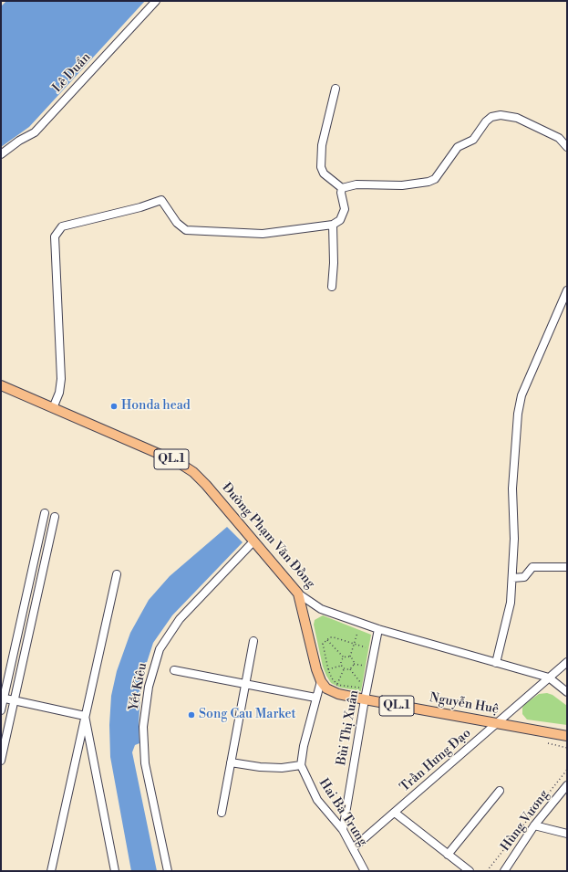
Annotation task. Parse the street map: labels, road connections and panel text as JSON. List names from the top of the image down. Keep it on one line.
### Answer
{"streets":{"main road":["QL.1","Đường Phạm Văn Đồng","Nguyễn Huệ"],"street":["Lê Duẩn","Yết Kiêu","Bùi Thị Xuân","Trần Hưng Đạo","Hai Bà Trưng","Hùng Vương"]},"crossings":[["QL.1","Đường Phạm Văn Đồng"],["QL.1","Nguyễn Huệ"],["Đường Phạm Văn Đồng","Yết Kiêu"],["Đường Phạm Văn Đồng","Bùi Thị Xuân"],["Đường Phạm Văn Đồng","Trần Hưng Đạo"],["Nguyễn Huệ","Bùi Thị Xuân"],["Nguyễn Huệ","Trần Hưng Đạo"],["Bùi Thị Xuân","Hai Bà Trưng"],["Trần Hưng Đạo","Hai Bà Trưng"]],"places":["Honda head","Song Cau Market"]}
